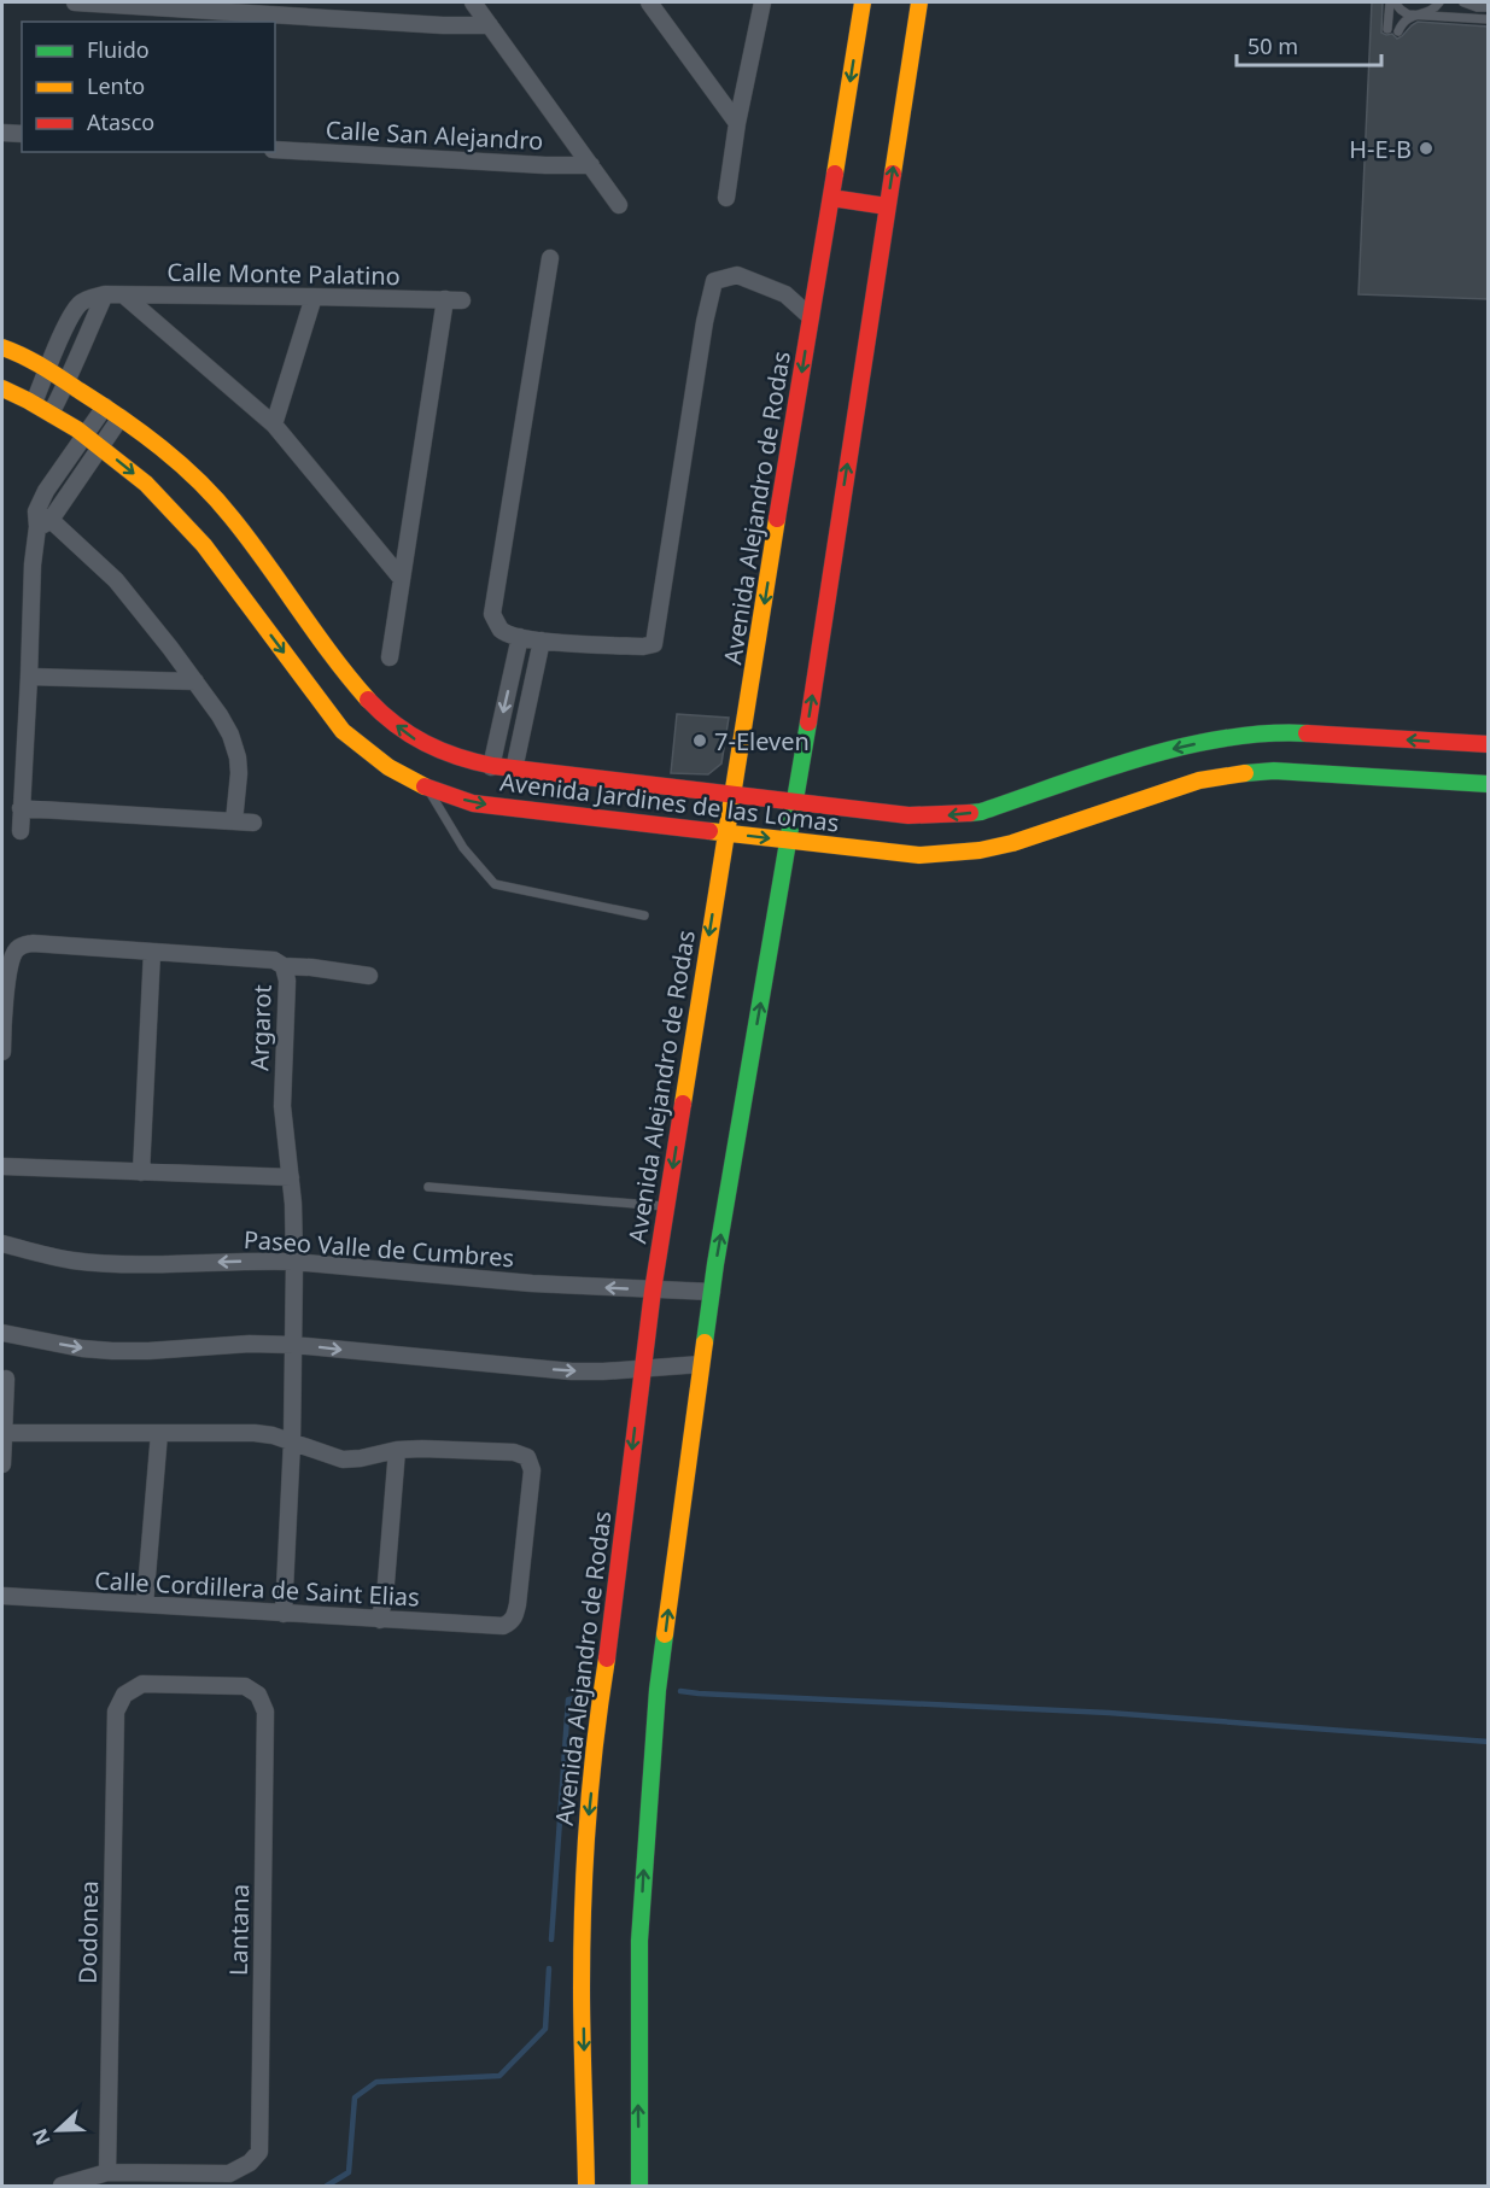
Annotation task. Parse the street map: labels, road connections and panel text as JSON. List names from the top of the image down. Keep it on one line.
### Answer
{"streets":{"street":["Calle San Alejandro","Calle Monte Palatino","Avenida Alejandro de Rodas","Avenida Jardines de las Lomas","Argarot","Paseo Valle de Cumbres","Calle Cordillera de Saint Elias","Lantana","Dodonea"]},"crossings":[["Avenida Alejandro de Rodas","Avenida Jardines de las Lomas"],["Avenida Alejandro de Rodas","Paseo Valle de Cumbres"],["Argarot","Paseo Valle de Cumbres"],["Argarot","Calle Cordillera de Saint Elias"],["Lantana","Dodonea"]],"places":["H-E-B","7-Eleven"],"legend":["Fluido","Lento","Atasco"],"scale_bar":"50 m","north":"left"}
